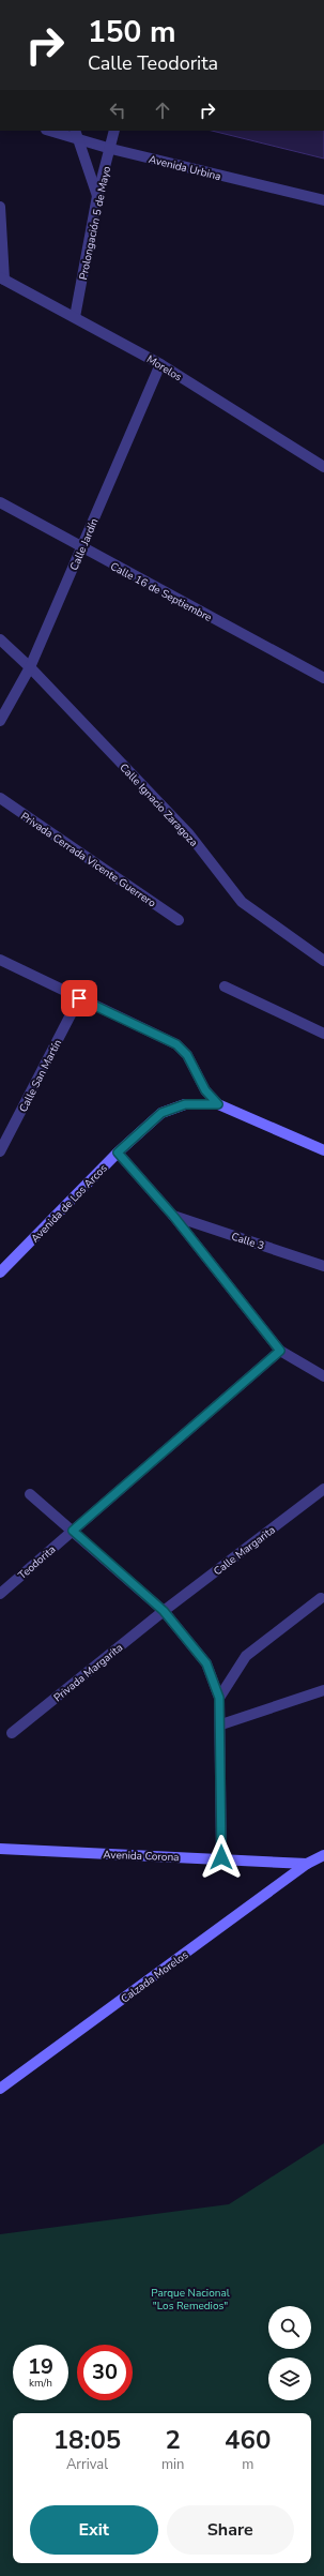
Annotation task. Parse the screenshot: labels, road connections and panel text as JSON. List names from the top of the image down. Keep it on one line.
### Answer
{"streets":{"main road":["Avenida de Los Arcos","Avenida Corona","Calzada Morelos"],"street":["Avenida Urbina","Prolongación 5 de Mayo","Morelos","Calle Jardín","Calle 16 de Septiembre","Calle Ignacio Zaragoza","Privada Cerrada Vicente Guerrero","Calle San Martín","Calle 3","Calle Margarita","Teodorita","Privada Margarita"]},"crossings":[["Avenida Urbina","Prolongación 5 de Mayo"],["Prolongación 5 de Mayo","Morelos"],["Morelos","Calle Jardín"],["Calle Jardín","Calle 16 de Septiembre"],["Calle Jardín","Calle Ignacio Zaragoza"],["Calle Margarita","Privada Margarita"],["Avenida Corona","Calzada Morelos"]],"parks":["Parque Nacional \"Los Remedios\""],"page":{"turn":["150 m","Calle Teodorita"],"speed":"19 km/h","limit":"30","eta":["18:05","Arrival","2","min","460","m"],"buttons":["Exit","Share"]}}
